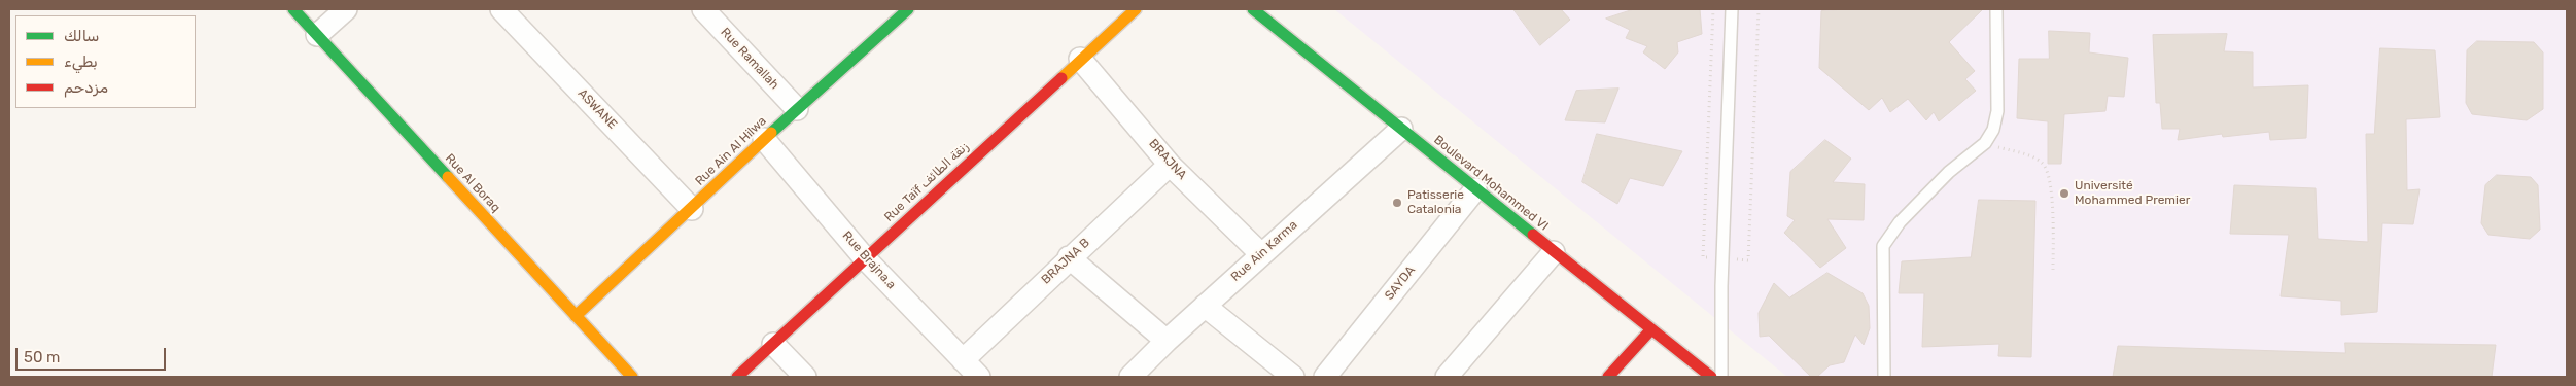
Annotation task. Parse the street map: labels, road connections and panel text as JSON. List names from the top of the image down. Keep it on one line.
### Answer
{"streets":{"street":["Rue Ramallah","ASWANE","Rue Ain Al Hilwa","BRAJNA","Rue Taïf زنقة الطائف","Rue Al Boraq","Boulevard Mohammed VI","Rue Ain Karma","Rue Brajna.a","BRAJNA B","SAYDA"]},"crossings":[["Rue Ramallah","Rue Ain Al Hilwa"],["ASWANE","Rue Ain Al Hilwa"],["Rue Ain Al Hilwa","Rue Al Boraq"],["Rue Ain Al Hilwa","Rue Brajna.a"],["BRAJNA","Rue Taïf زنقة الطائف"],["BRAJNA","Rue Ain Karma"],["BRAJNA","BRAJNA B"],["Rue Taïf زنقة الطائف","Rue Brajna.a"],["Boulevard Mohammed VI","Rue Ain Karma"],["Boulevard Mohammed VI","SAYDA"],["Rue Brajna.a","BRAJNA B"]],"places":["Université Mohammed Premier","Patisserie Catalonia"],"legend":["سالك","بطيء","مزدحم"],"scale_bar":"50 m"}
